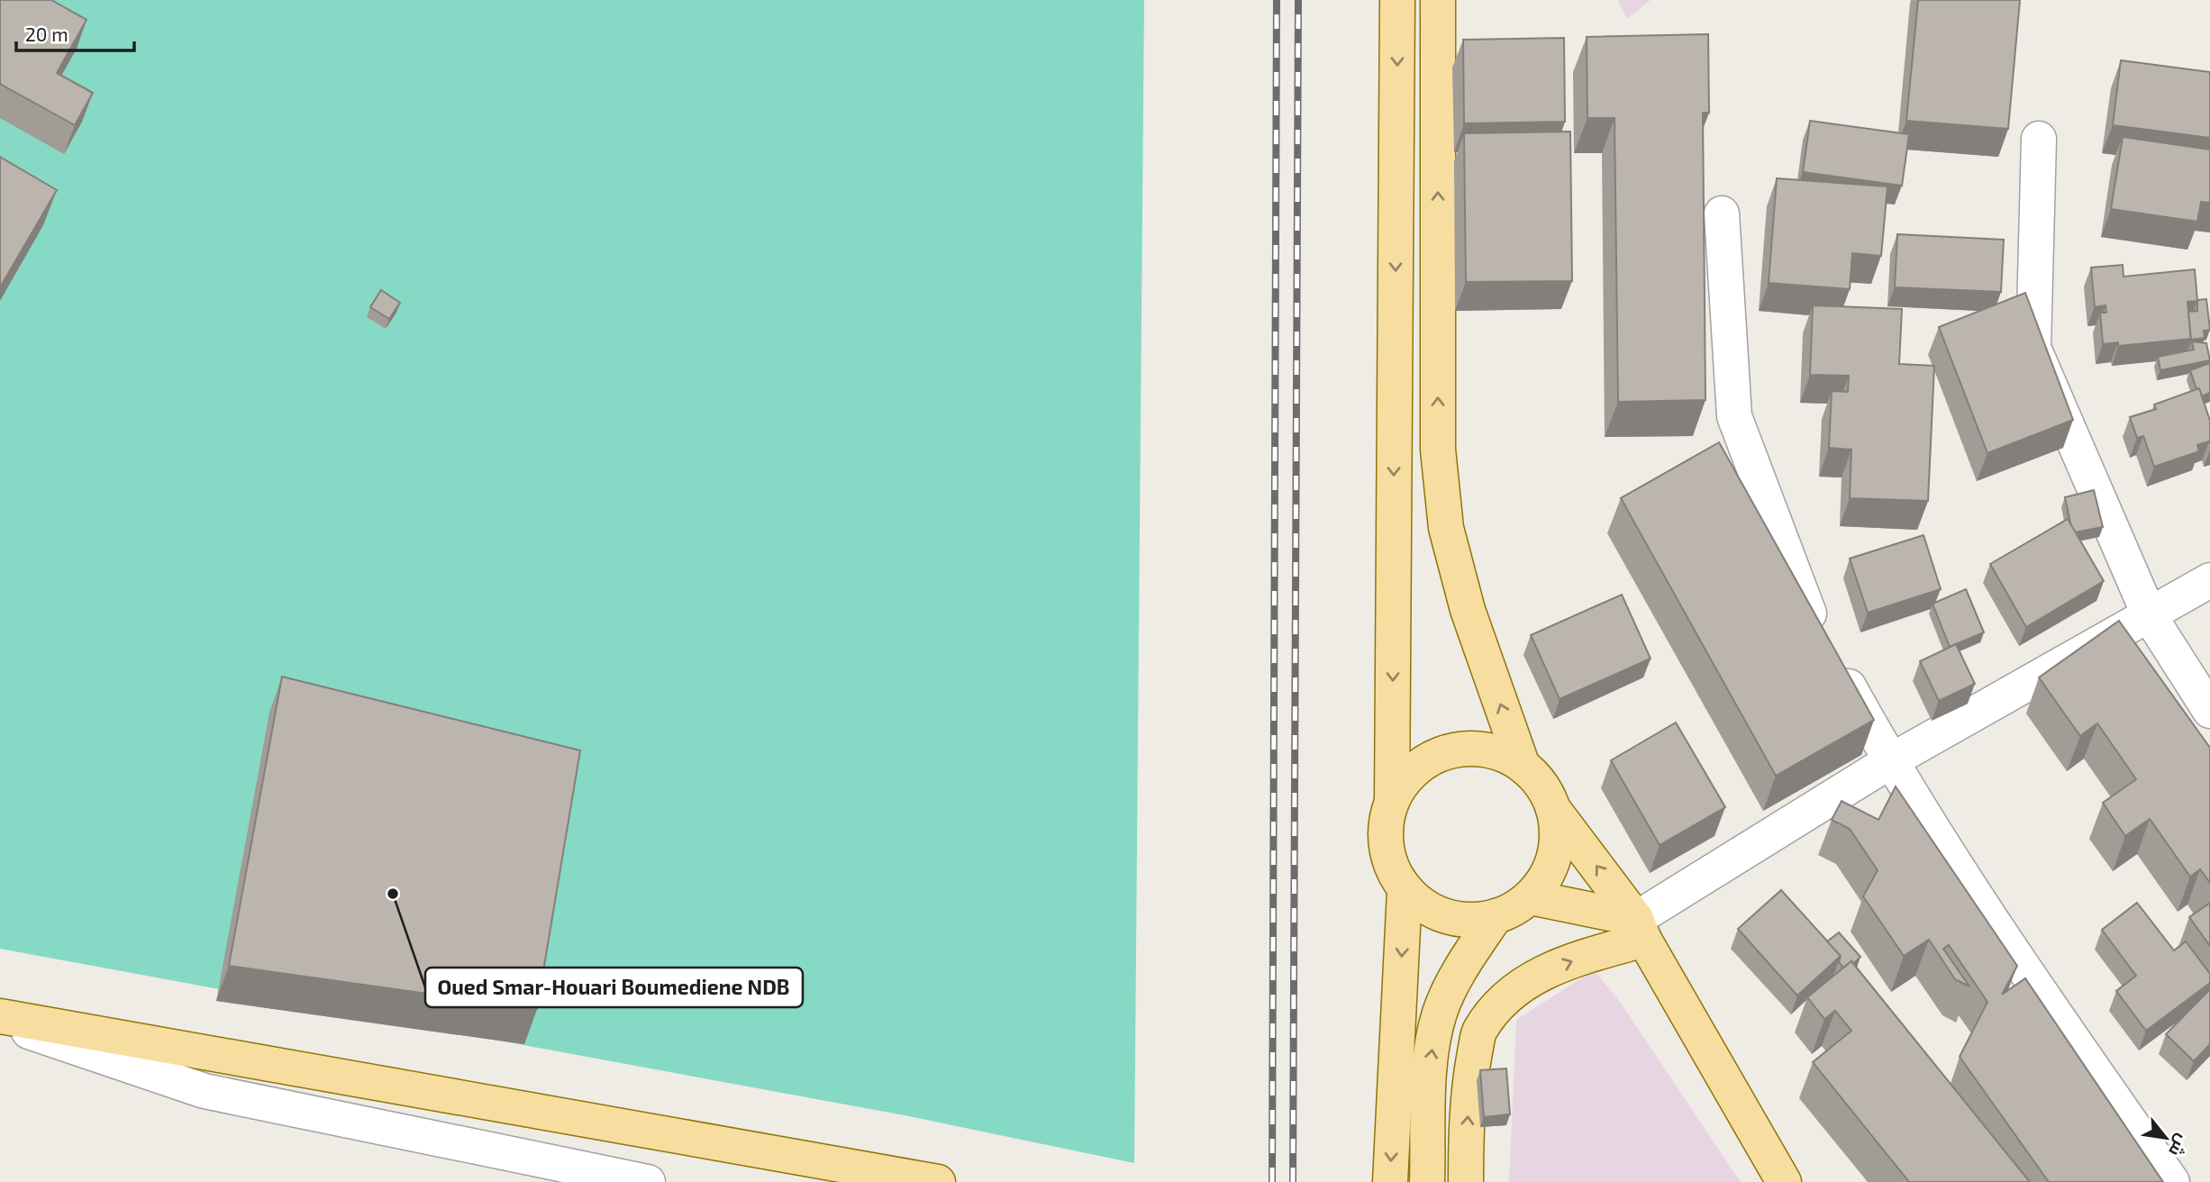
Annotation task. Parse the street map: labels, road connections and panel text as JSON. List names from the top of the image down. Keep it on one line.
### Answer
{"places":["Oued Smar-Houari Boumediene NDB"],"scale_bar":"20 m","north":"bottom right"}
